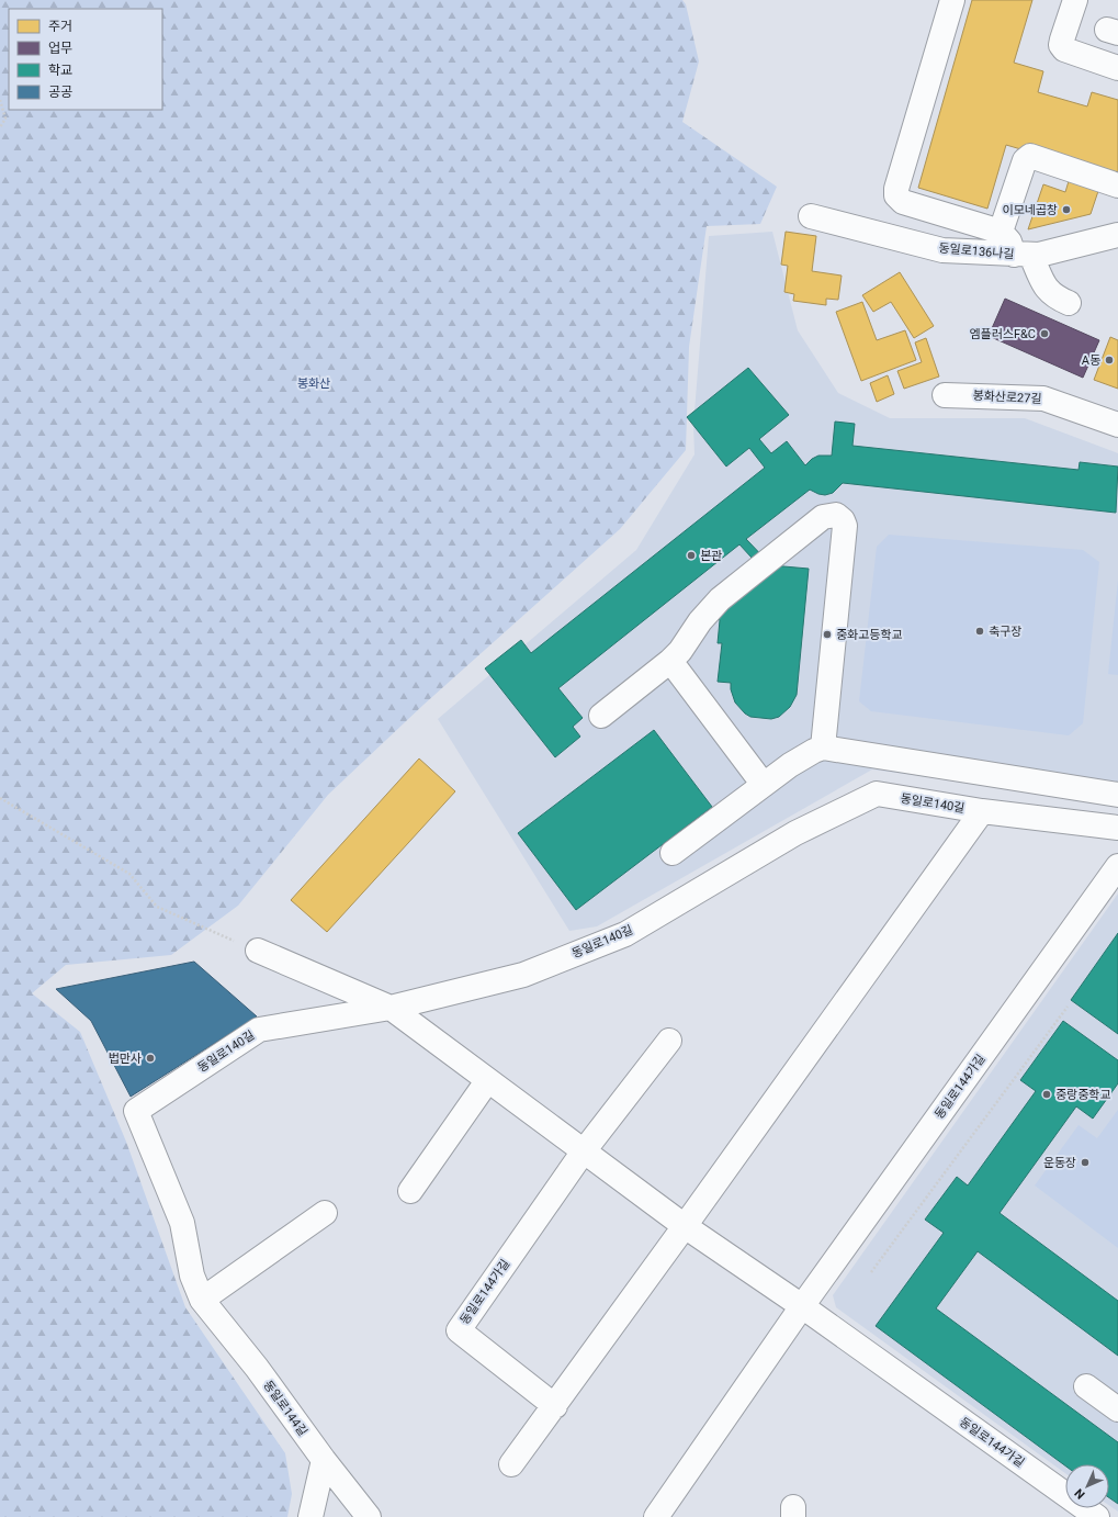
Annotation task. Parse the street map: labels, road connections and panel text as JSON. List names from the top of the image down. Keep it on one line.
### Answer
{"streets":{"street":["동일로136나길","봉화산로27길","동일로140길","동일로144가길","동일로144길"]},"crossings":[["동일로140길","동일로144가길"],["동일로140길","동일로144길"]],"parks":["봉화산"],"places":["이모네곱창","엠플러스F&C","A동","본관","축구장","중화고등학교","법만사","중랑중학교","운동장"],"legend":["주거","업무","학교","공공"],"north":"bottom left"}
